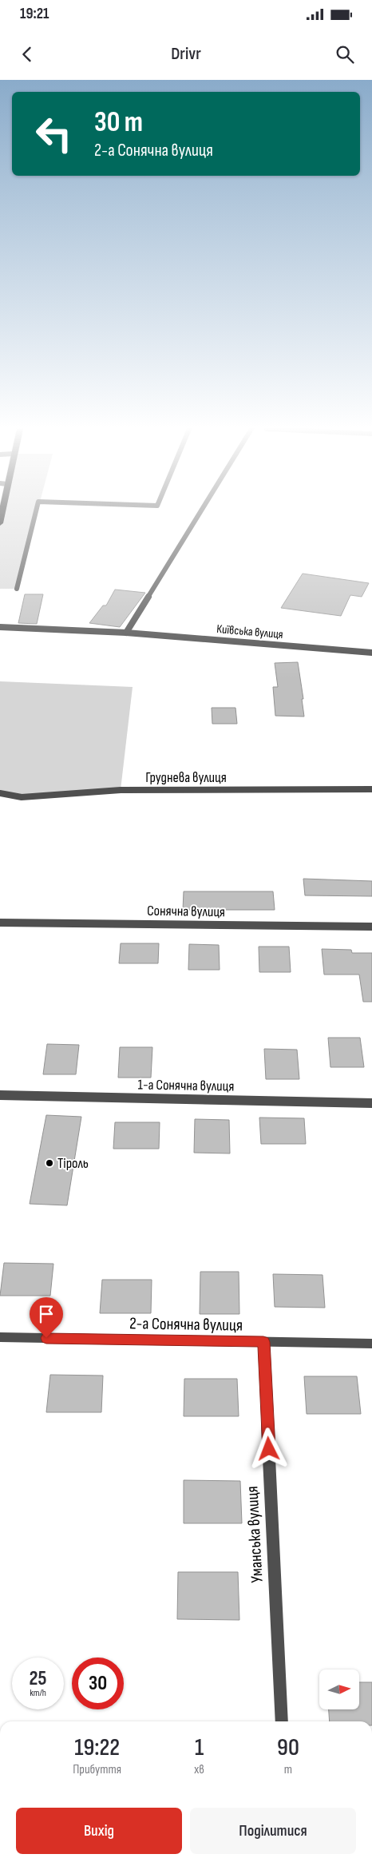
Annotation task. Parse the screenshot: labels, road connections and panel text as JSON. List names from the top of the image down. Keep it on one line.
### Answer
{"streets":{"street":["Київська вулиця","Груднева вулиця","Сонячна вулиця","1-а Сонячна вулиця","2-а Сонячна вулиця","Уманська вулиця"]},"crossings":[["2-а Сонячна вулиця","Уманська вулиця"]],"places":["Тіроль"],"north":"right","page":{"status":"19:21","header":"Drivr","turn":["30 m","2-а Сонячна вулиця"],"speed":"25 km/h","limit":"30","eta":["19:22","Прибуття","1","хв","90","m"],"buttons":["Вихід","Поділитися"]}}
